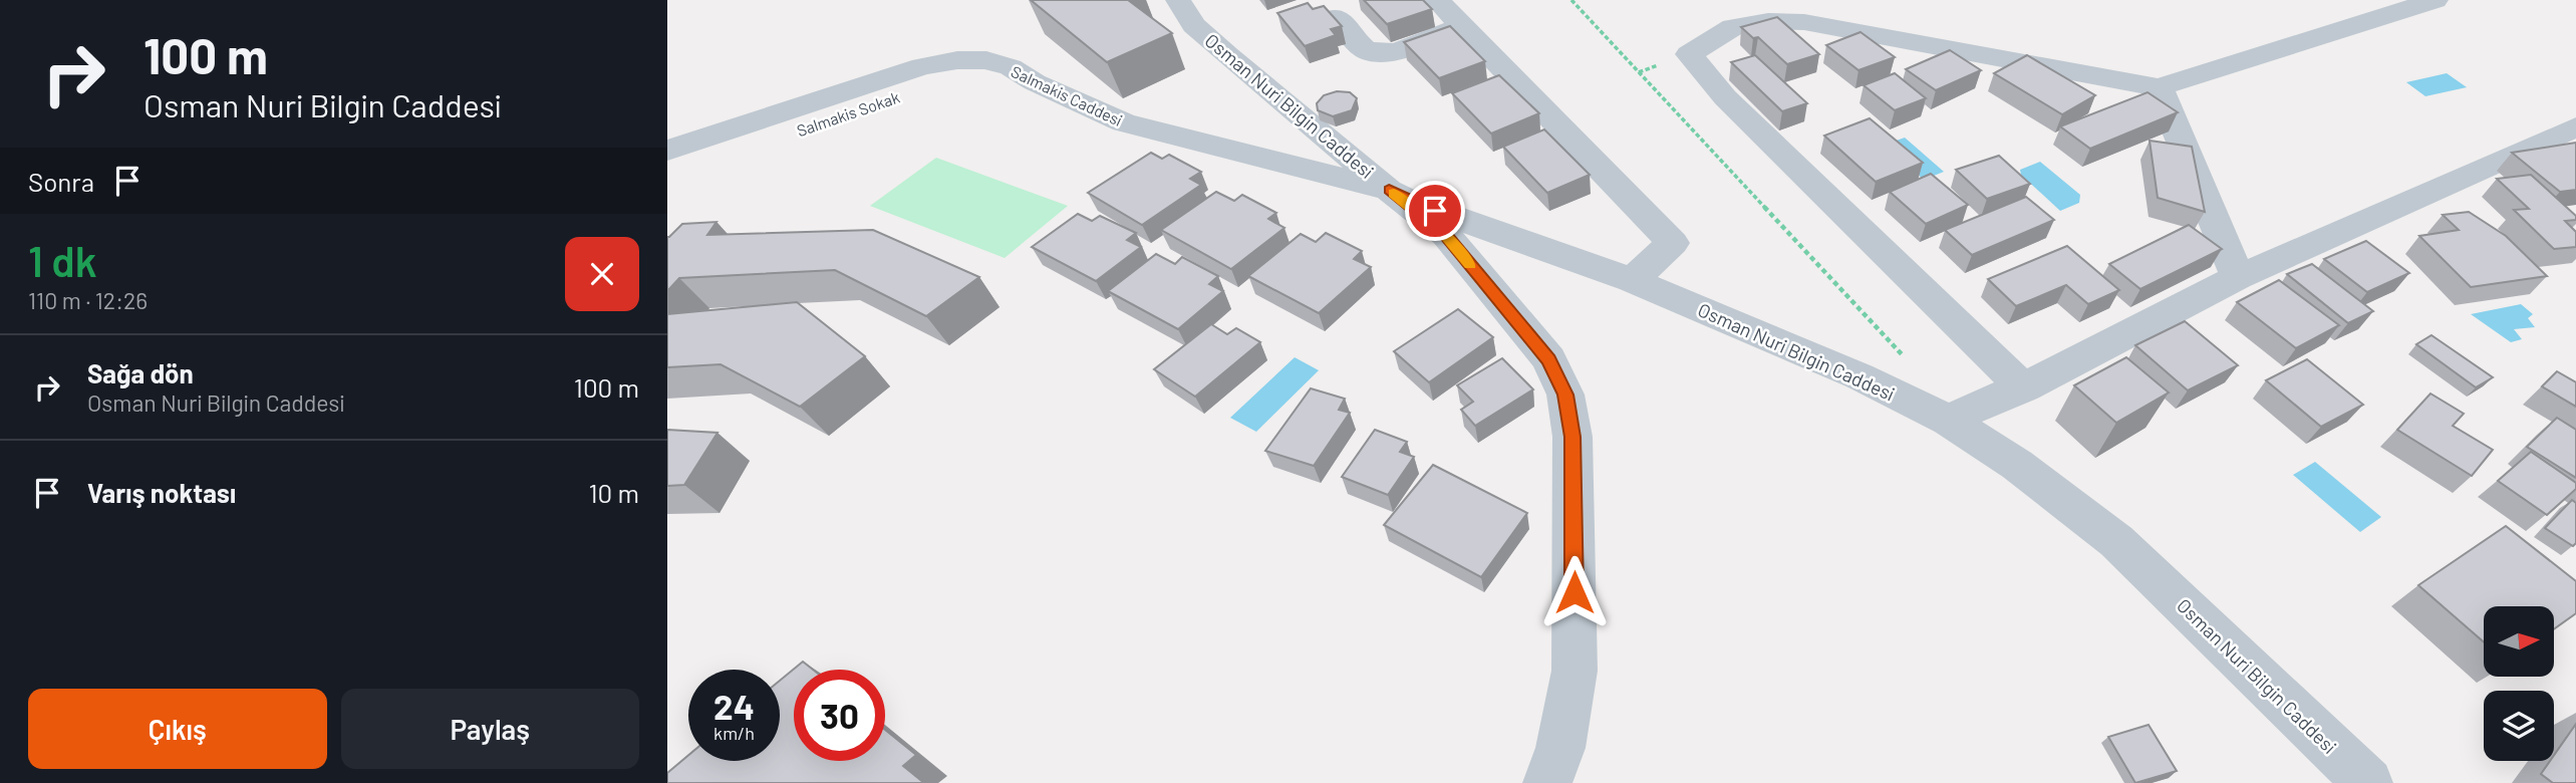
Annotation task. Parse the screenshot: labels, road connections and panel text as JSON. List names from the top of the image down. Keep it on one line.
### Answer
{"streets":{"street":["Salmakis Caddesi","Osman Nuri Bilgin Caddesi","Salmakis Sokak"]},"crossings":[["Salmakis Caddesi","Osman Nuri Bilgin Caddesi"],["Salmakis Caddesi","Salmakis Sokak"]],"north":"right","page":{"turn":["100 m","Osman Nuri Bilgin Caddesi"],"then":"Sonra","heading":["1 dk","110 m · 12:26"],"list":[{"name":"Sağa dön","note":"Osman Nuri Bilgin Caddesi","value":"100 m"},{"name":"Varış noktası","value":"10 m"}],"speed":"24 km/h","limit":"30","buttons":["Çıkış","Paylaş"]}}
